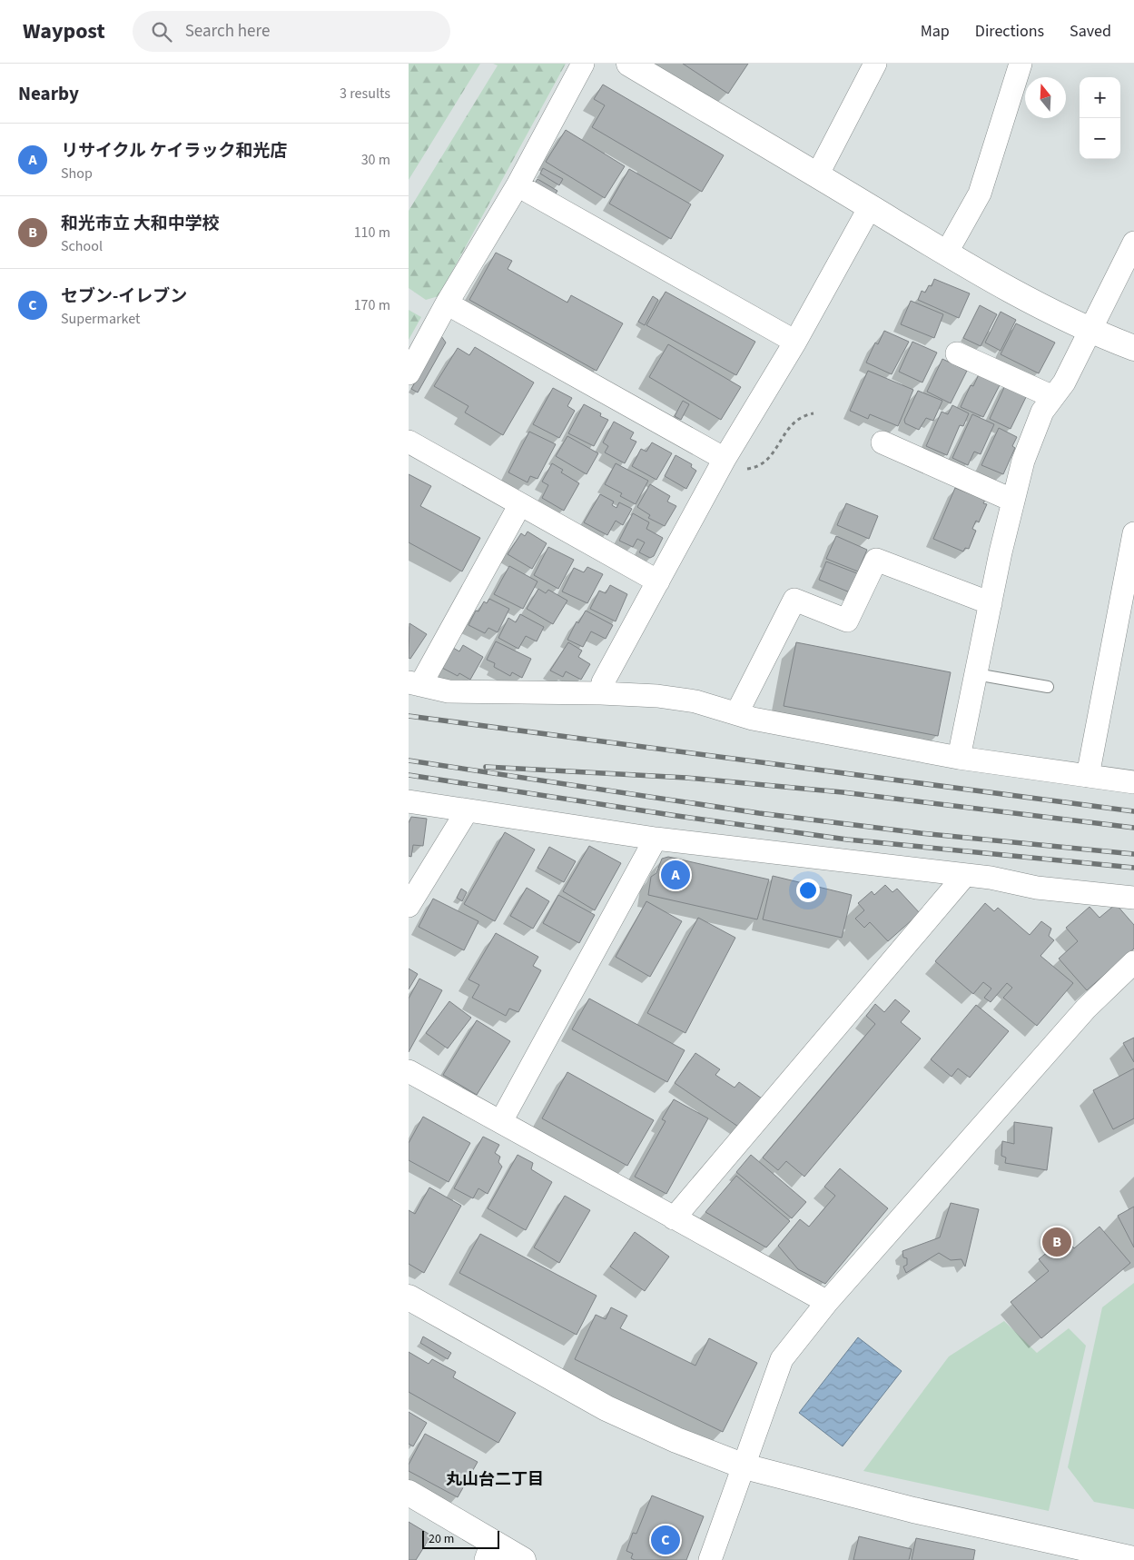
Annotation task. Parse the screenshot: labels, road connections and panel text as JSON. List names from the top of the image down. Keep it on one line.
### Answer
{"districts":["丸山台二丁目"],"scale_bar":"20 m","north":"top","page":{"header":"Waypost","search":"Search here","nav":["Map","Directions","Saved"],"heading":["Nearby","3 results"],"map_buttons":["+","−"],"list":[{"mark":"A","name":"リサイクル ケイラック和光店","note":"Shop","value":"30 m"},{"mark":"B","name":"和光市立 大和中学校","note":"School","value":"110 m"},{"mark":"C","name":"セブン-イレブン","note":"Supermarket","value":"170 m"}],"pins":["A","B","C"],"scale":"20 m"}}
